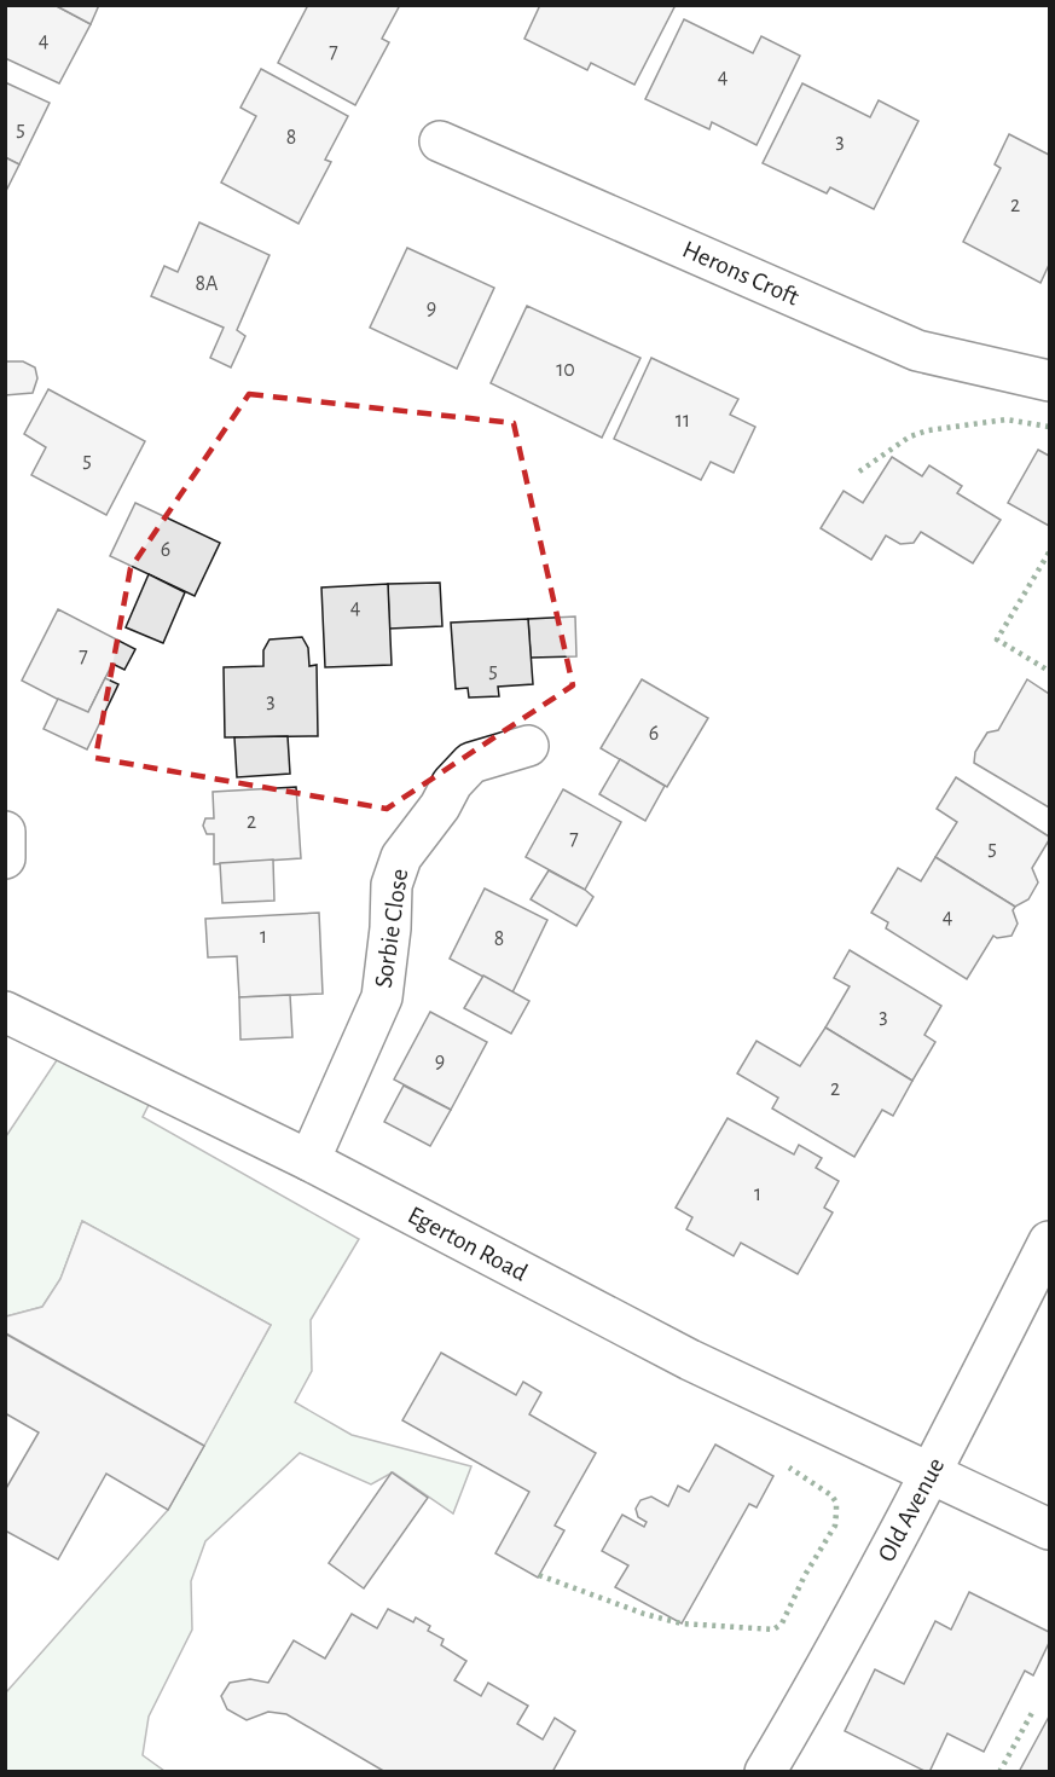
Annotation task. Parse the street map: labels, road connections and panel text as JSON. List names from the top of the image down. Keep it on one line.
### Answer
{"streets":{"street":["Herons Croft","Sorbie Close","Egerton Road","Old Avenue"]},"crossings":[["Sorbie Close","Egerton Road"],["Egerton Road","Old Avenue"]],"house_numbers":["4","7","4","5","8","3","2","8A","9","10","11","5","6","4","7","5","3","6","2","7","5","4","1","8","3","9","2","1"]}
